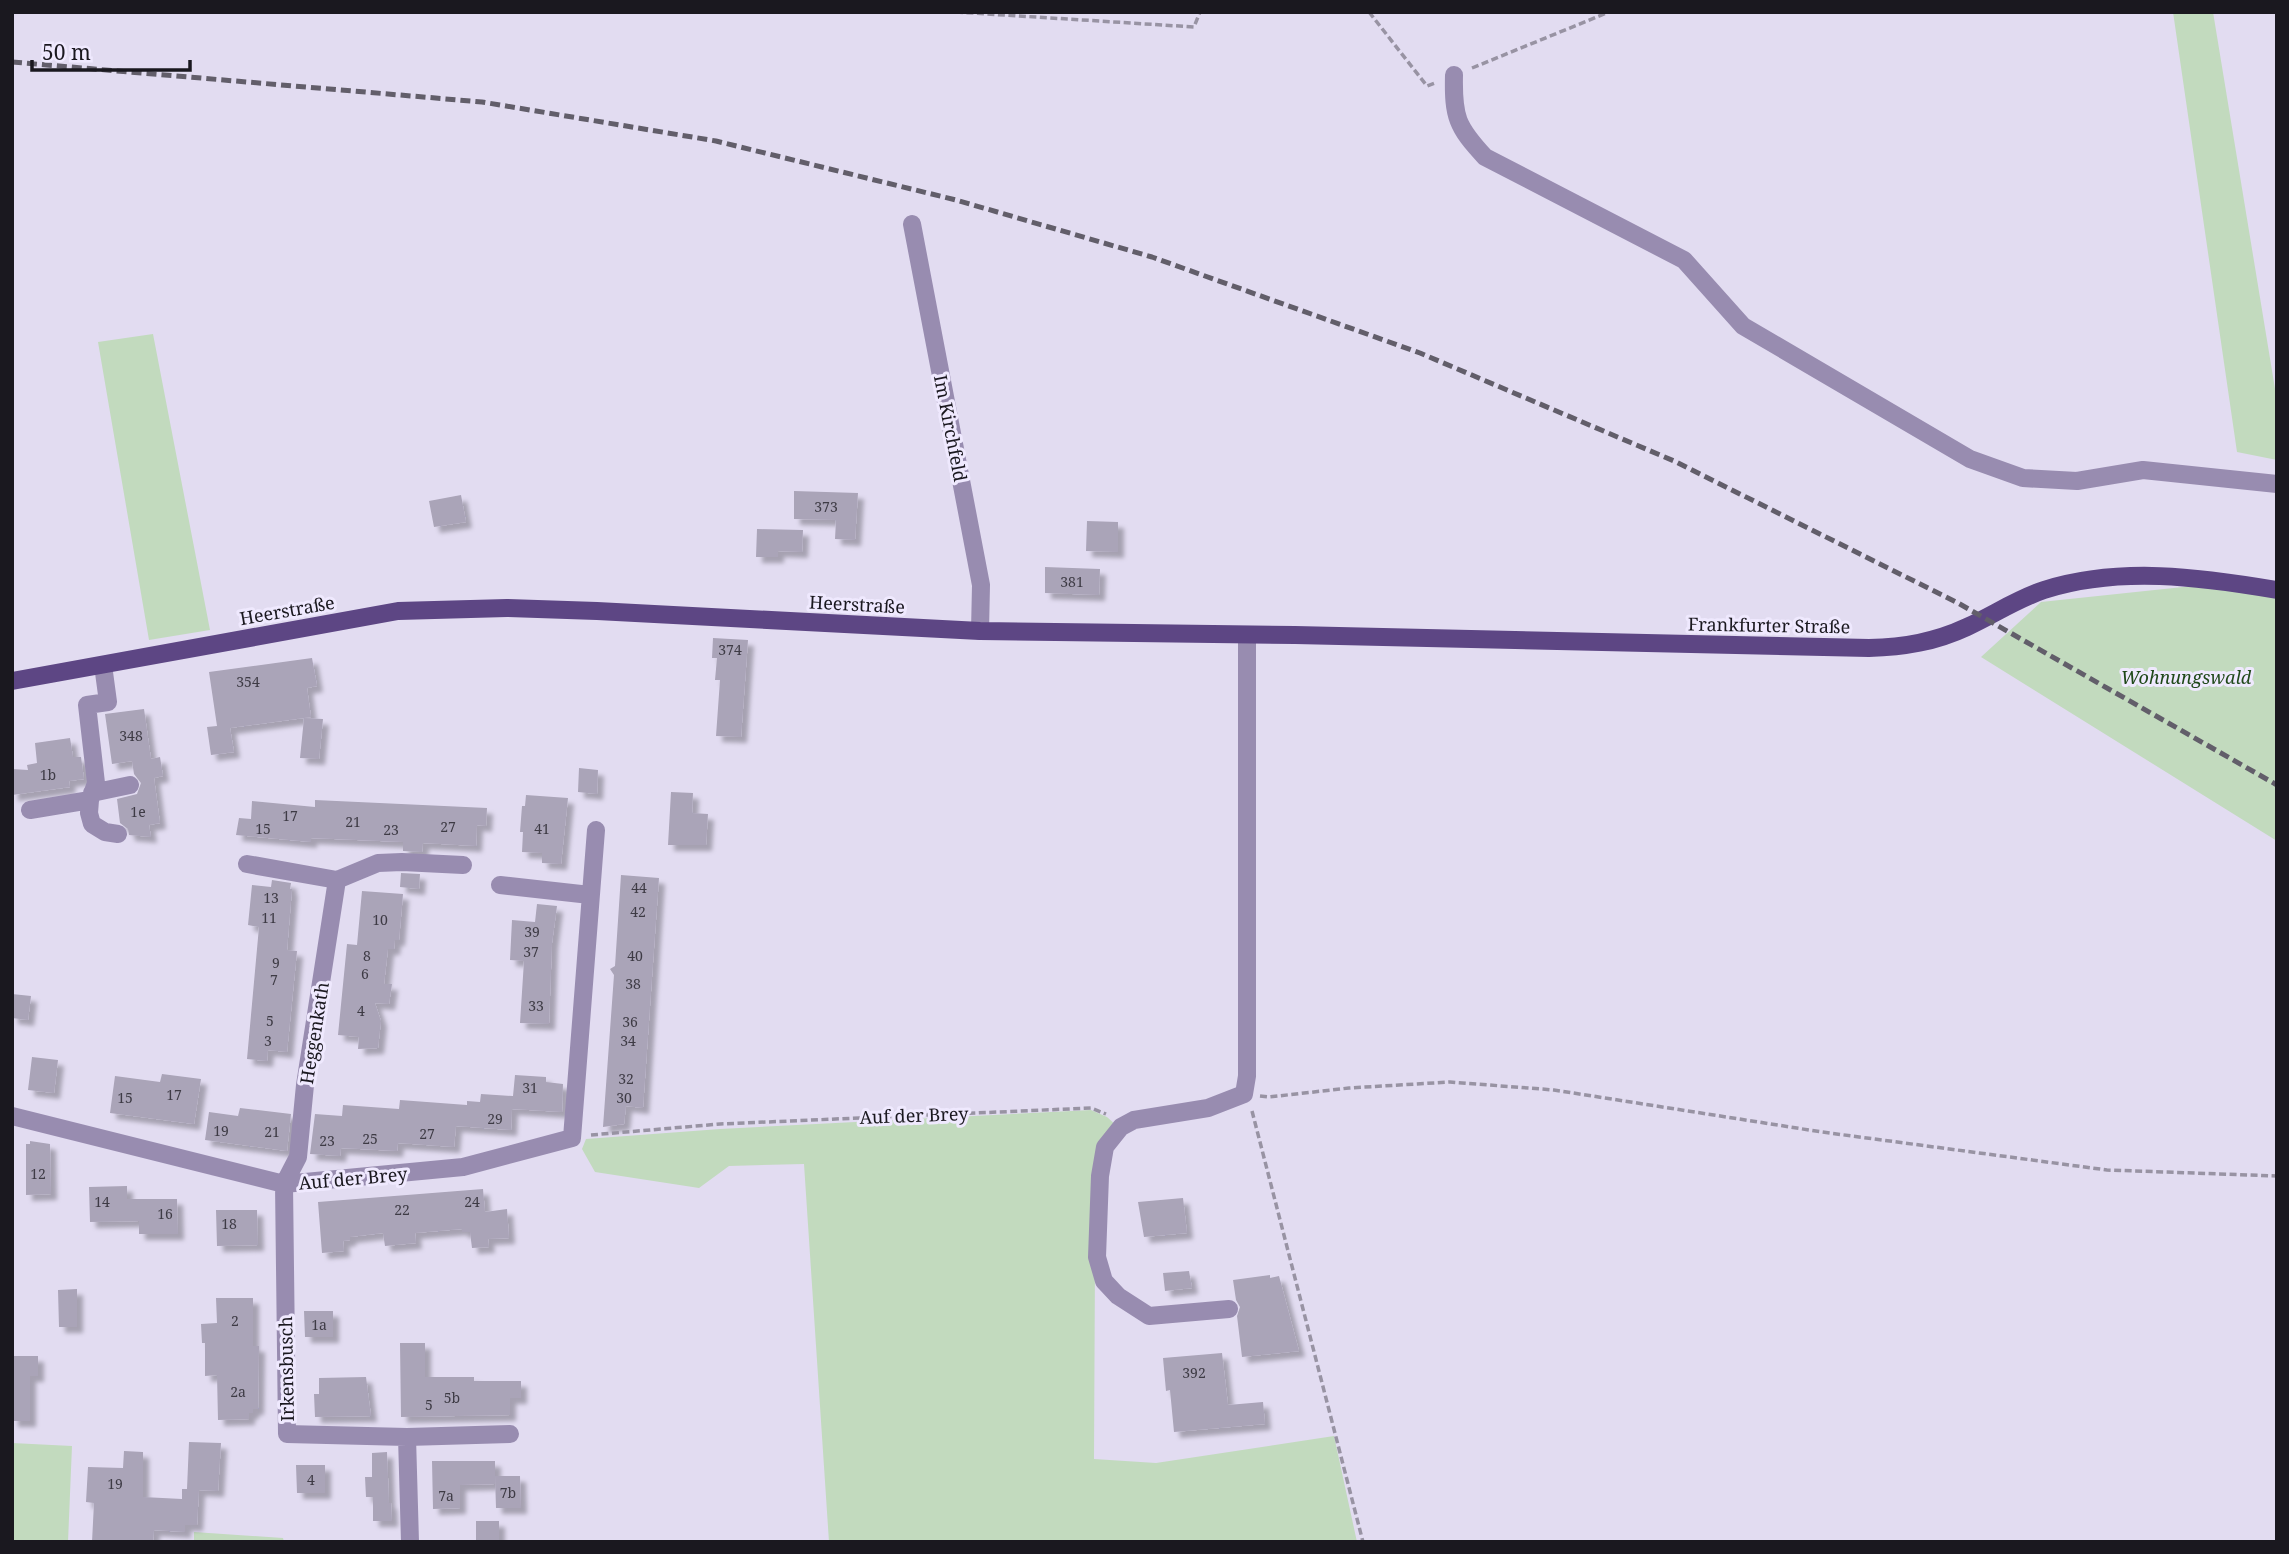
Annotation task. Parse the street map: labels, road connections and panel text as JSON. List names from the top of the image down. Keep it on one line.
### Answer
{"streets":{"main road":["Heerstraße","Frankfurter Straße"],"street":["Im Kirchfeld","Heggenkath","Auf der Brey","Irkensbusch"]},"crossings":[["Im Kirchfeld","Heerstraße"],["Heerstraße","Frankfurter Straße"],["Heggenkath","Auf der Brey"],["Heggenkath","Irkensbusch"],["Auf der Brey","Irkensbusch"]],"parks":["Wohnungswald"],"house_numbers":["373","381","374","354","348","1b","1e","17","21","27","15","41","23","44","13","42","11","10","39","37","8","40","9","6","7","38","33","4","5","36","3","34","32","31","17","15","30","29","19","21","27","25","23","12","14","24","22","16","18","2","1a","392","2a","5b","5","4","19","7b","7a"],"scale_bar":"50 m"}
